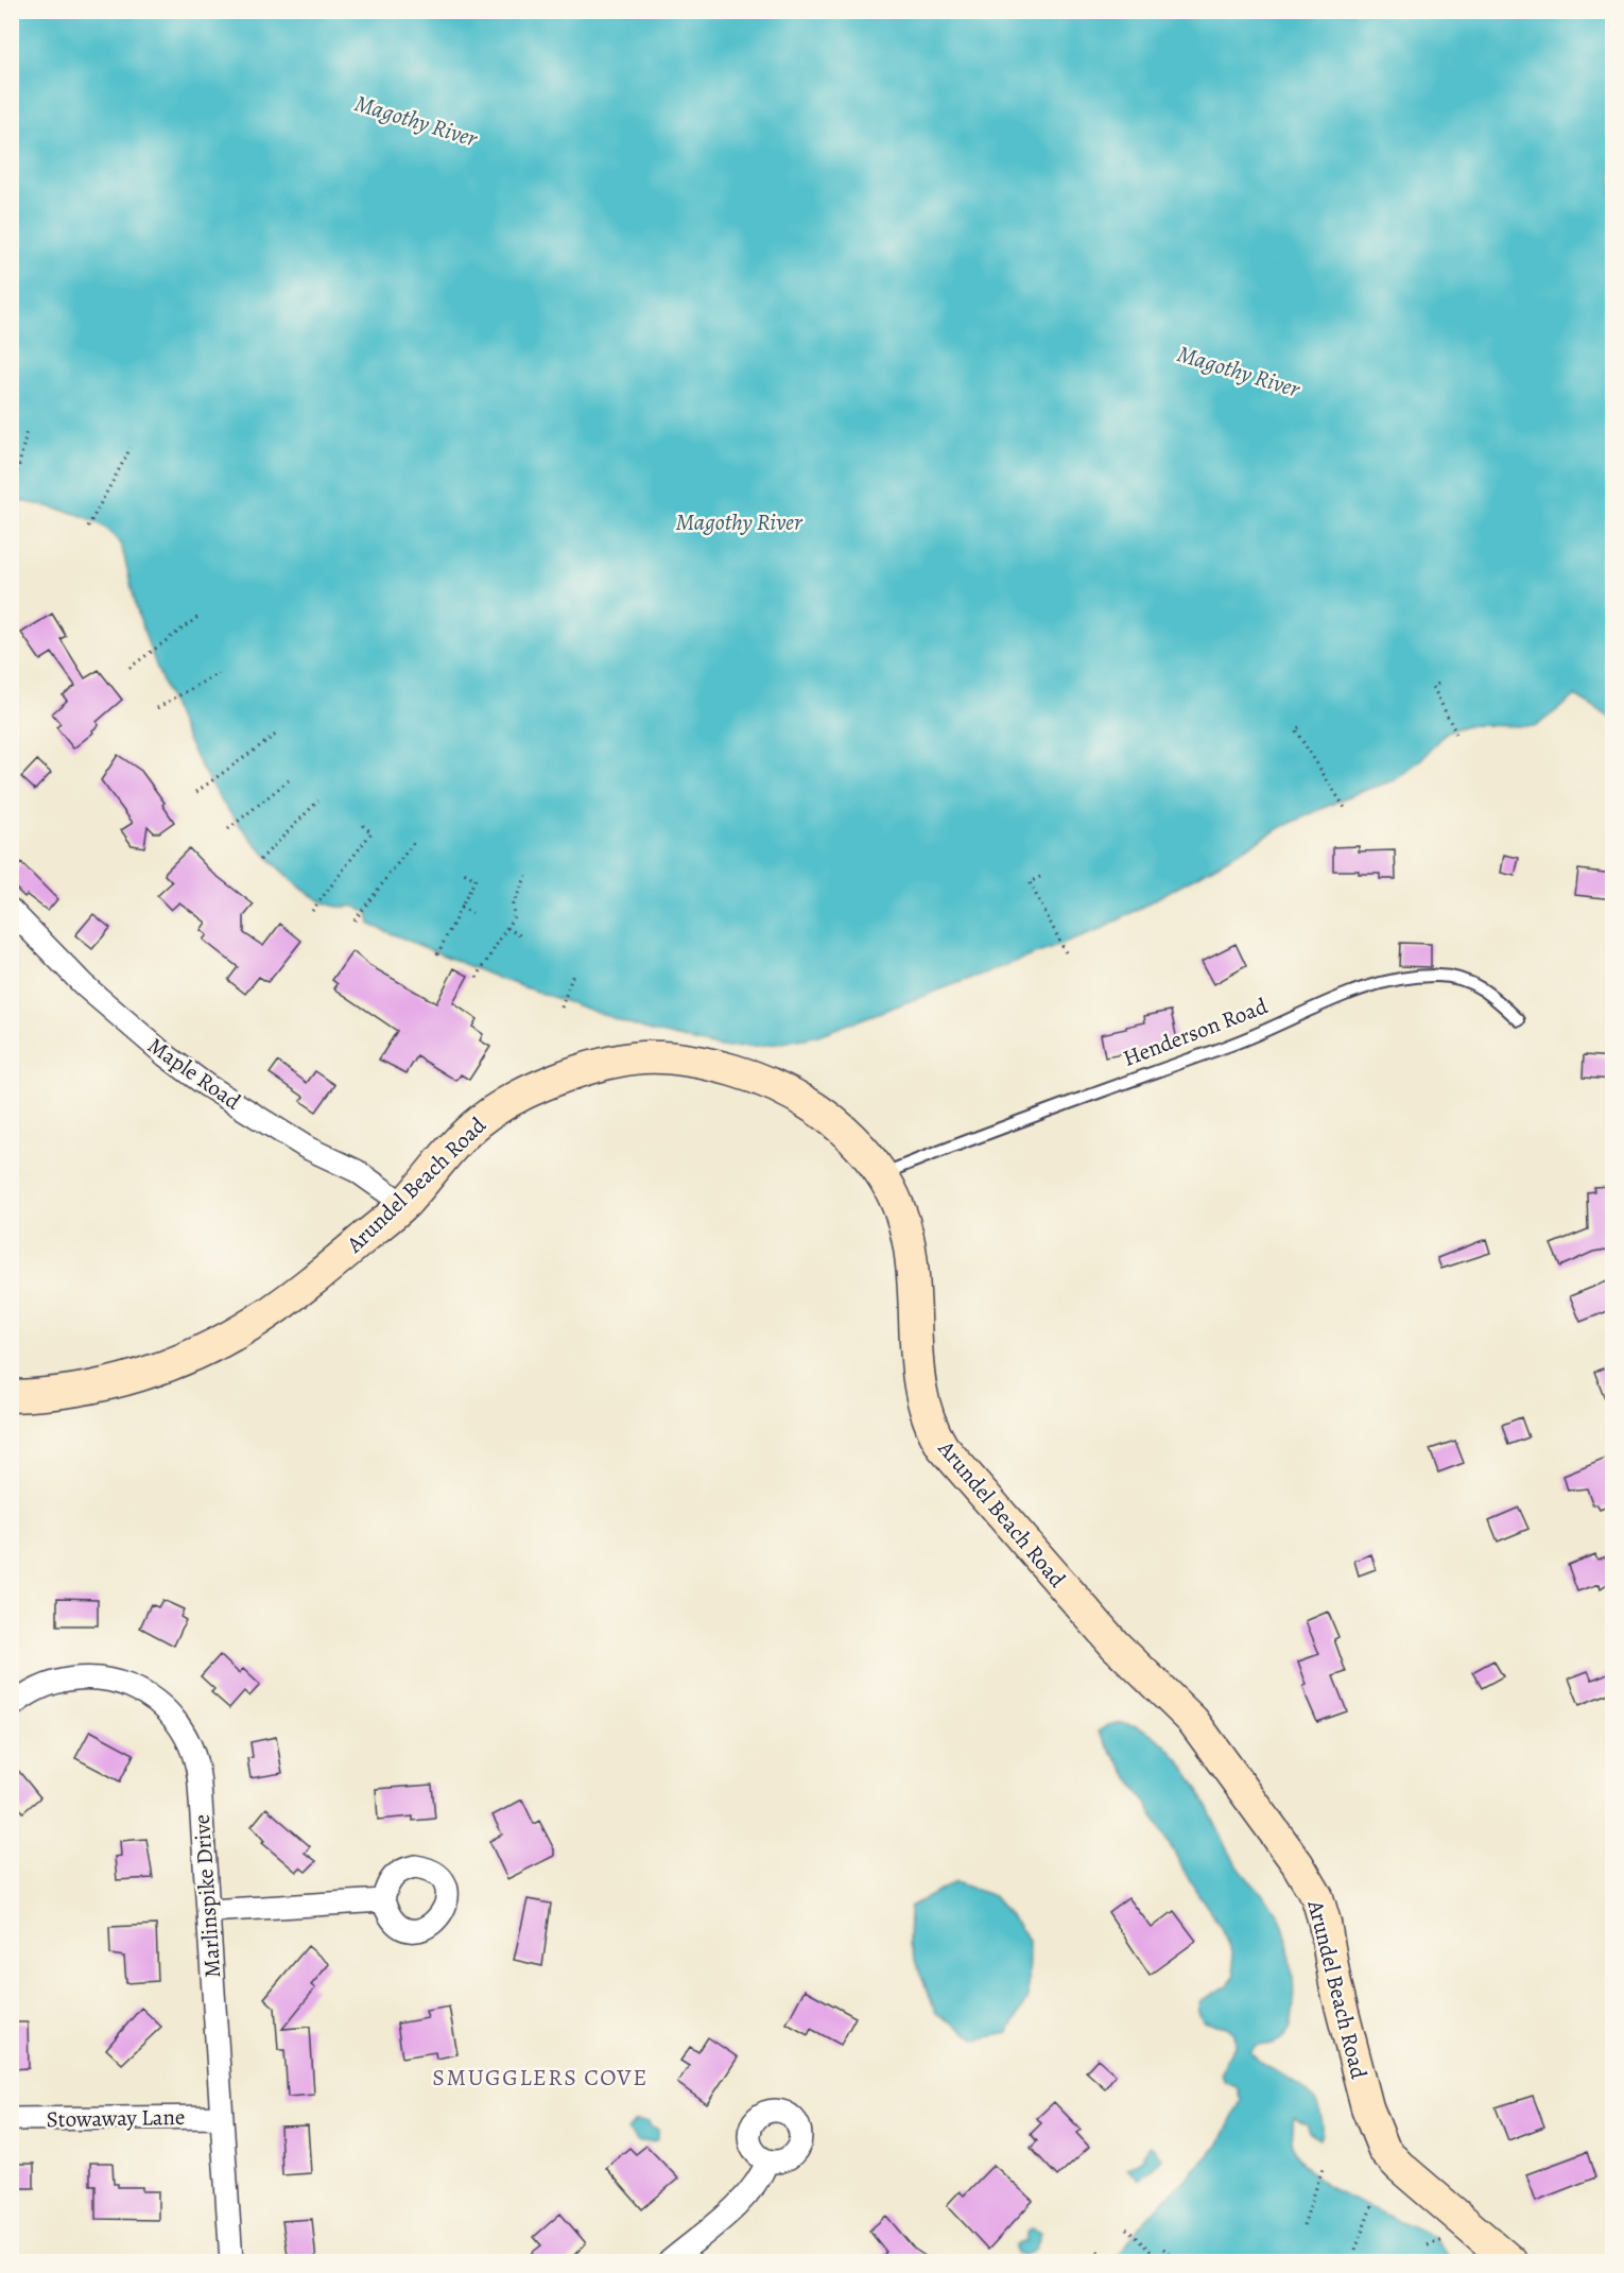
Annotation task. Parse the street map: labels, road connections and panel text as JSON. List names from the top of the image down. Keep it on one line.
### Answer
{"streets":{"street":["Maple Road","Arundel Beach Road","Marlinspike Drive","Stowaway Lane"],"lane":["Henderson Road"]},"crossings":[["Henderson Road","Arundel Beach Road"],["Maple Road","Arundel Beach Road"],["Marlinspike Drive","Stowaway Lane"]],"districts":["SMUGGLERS COVE"],"water":["Magothy River"]}
